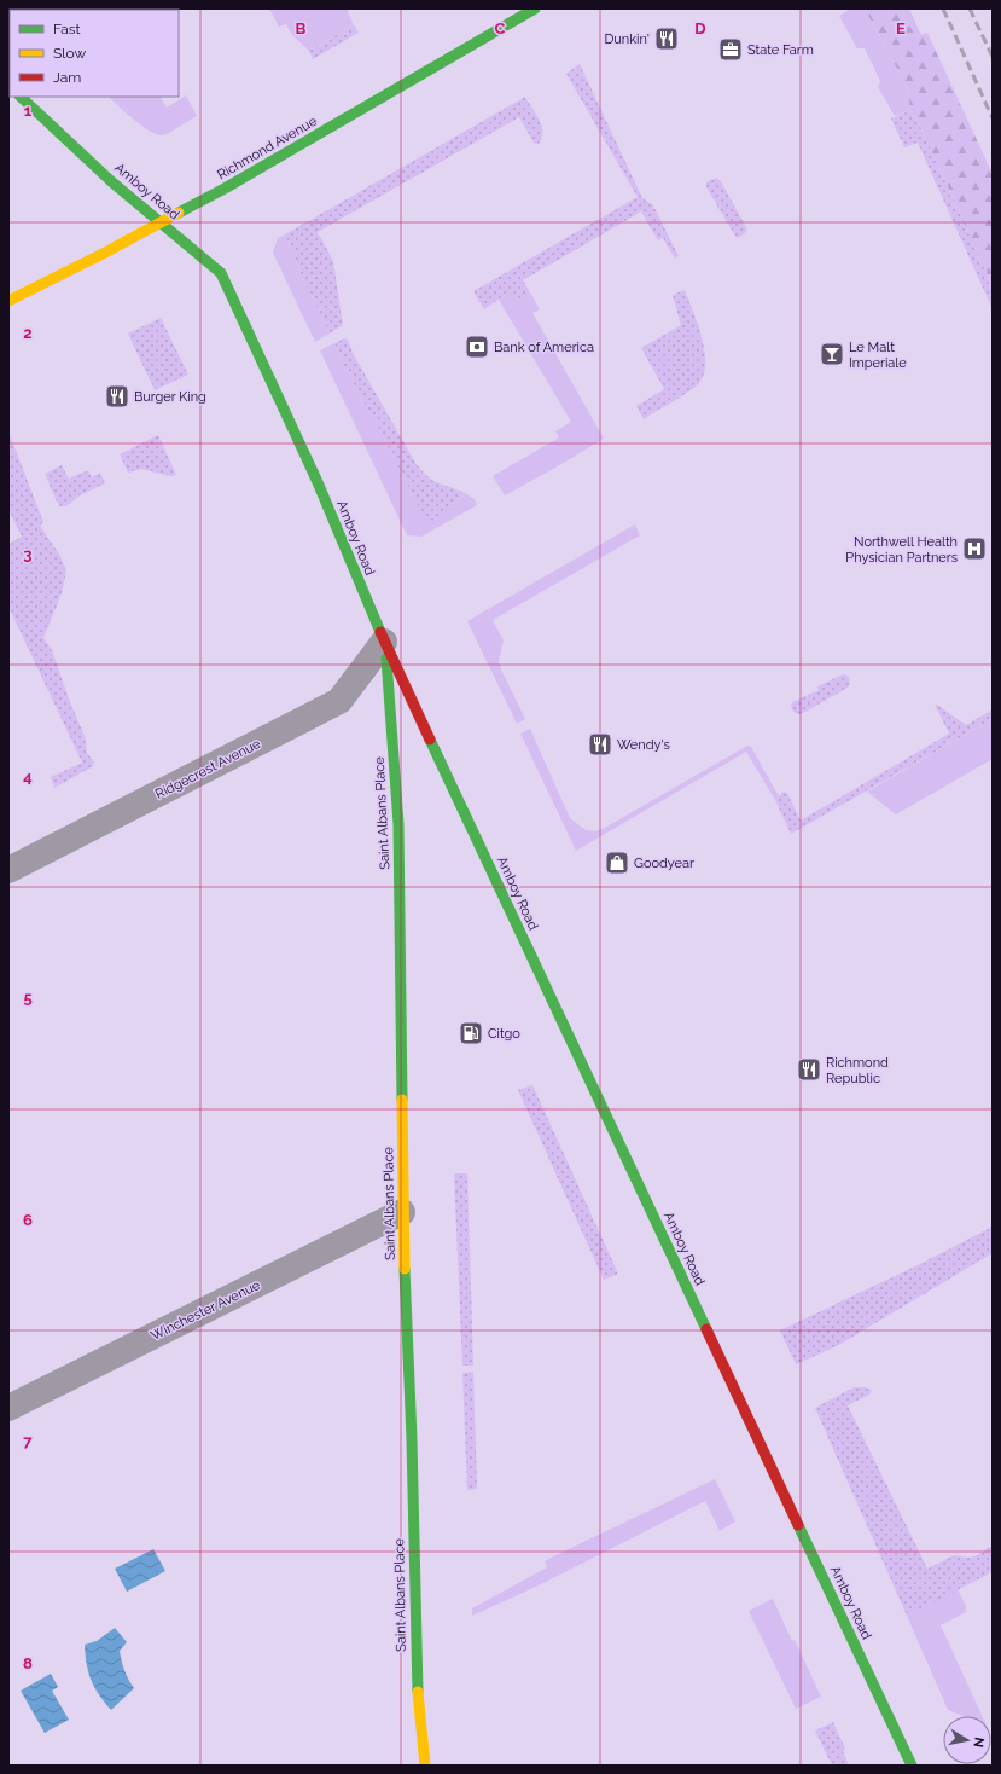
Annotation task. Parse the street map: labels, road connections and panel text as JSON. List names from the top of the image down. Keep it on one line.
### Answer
{"streets":{"main road":["Richmond Avenue","Amboy Road","Saint Albans Place"],"street":["Ridgecrest Avenue","Winchester Avenue"]},"crossings":[["Richmond Avenue","Amboy Road"],["Amboy Road","Ridgecrest Avenue"],["Amboy Road","Saint Albans Place"],["Ridgecrest Avenue","Saint Albans Place"],["Saint Albans Place","Winchester Avenue"]],"places":{"restaurant":["Dunkin'","Burger King","Wendy's","Richmond Republic"],"office":["State Farm"],"bank":["Bank of America"],"bar":["Le Malt Imperiale"],"hospital":["Northwell Health Physician Partners"],"shop":["Goodyear"],"fuel station":["Citgo"]},"legend":["Fast","Slow","Jam"],"north":"right","grid":{"columns":["B","C","D","E"],"rows":["1","2","3","4","5","6","7","8"]}}
